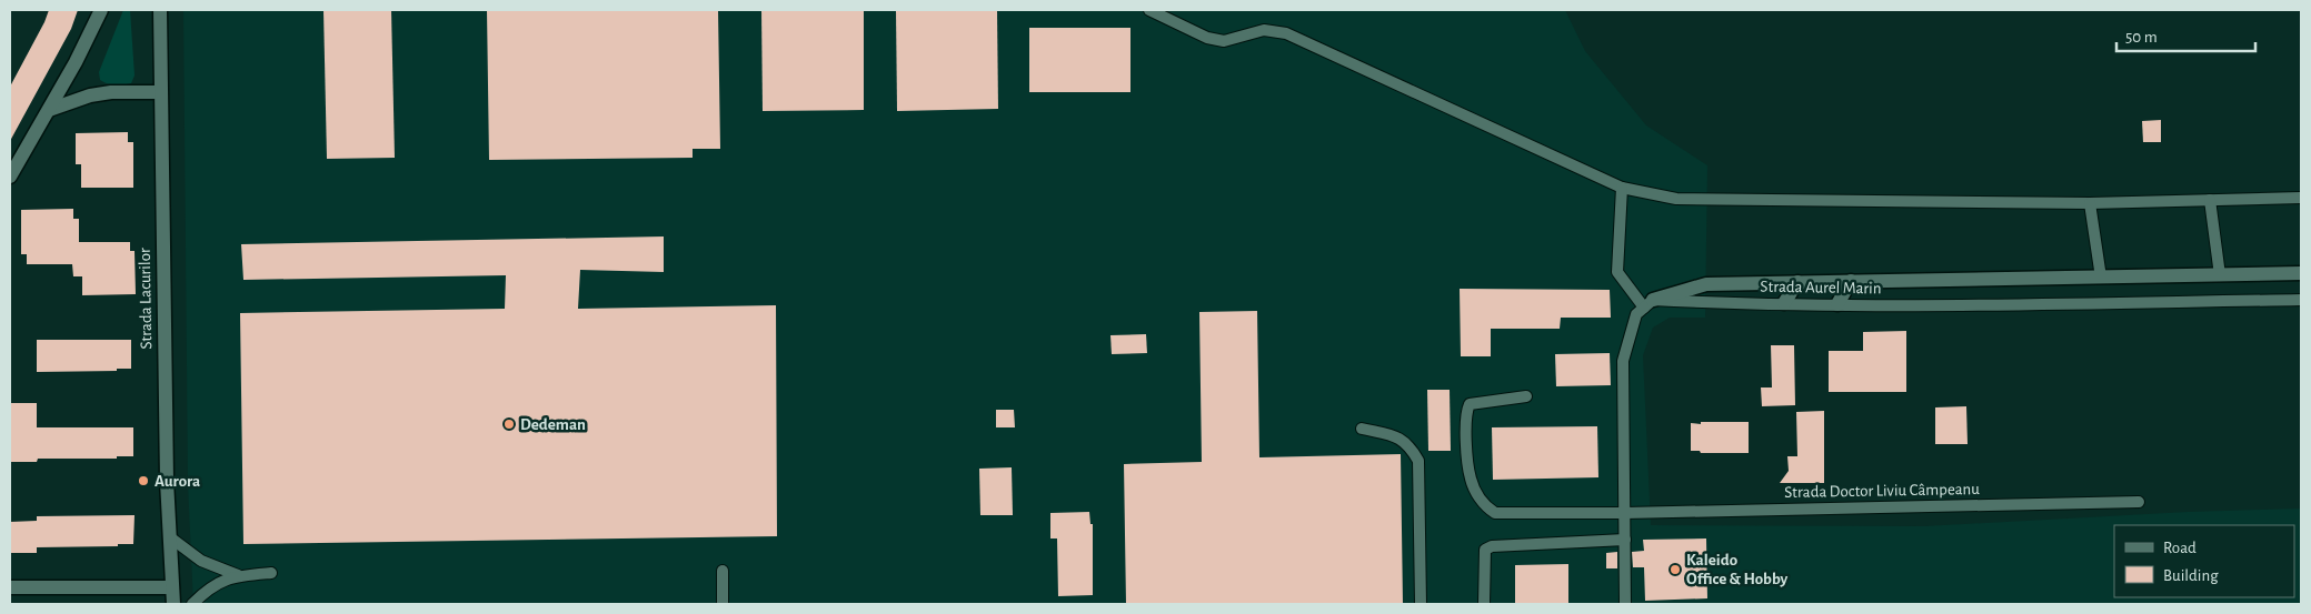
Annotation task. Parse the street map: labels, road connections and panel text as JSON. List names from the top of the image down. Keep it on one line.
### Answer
{"streets":{"street":["Strada Lacurilor"],"lane":["Strada Aurel Marin","Strada Doctor Liviu Câmpeanu"]},"places":["Dedeman","Aurora","Kaleido Office & Hobby"],"legend":["Road","Building"],"scale_bar":"50 m"}
